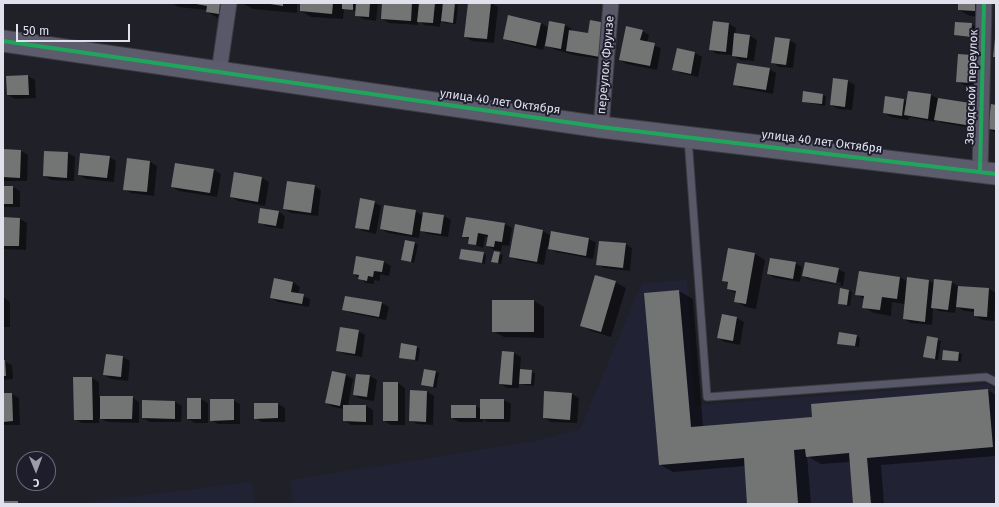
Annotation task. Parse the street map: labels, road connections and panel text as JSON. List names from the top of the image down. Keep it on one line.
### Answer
{"streets":{"street":["переулок Фрунзе","Заводской переулок","улица 40 лет Октября"]},"crossings":[["переулок Фрунзе","улица 40 лет Октября"],["Заводской переулок","улица 40 лет Октября"]],"scale_bar":"50 m","north":"bottom"}
